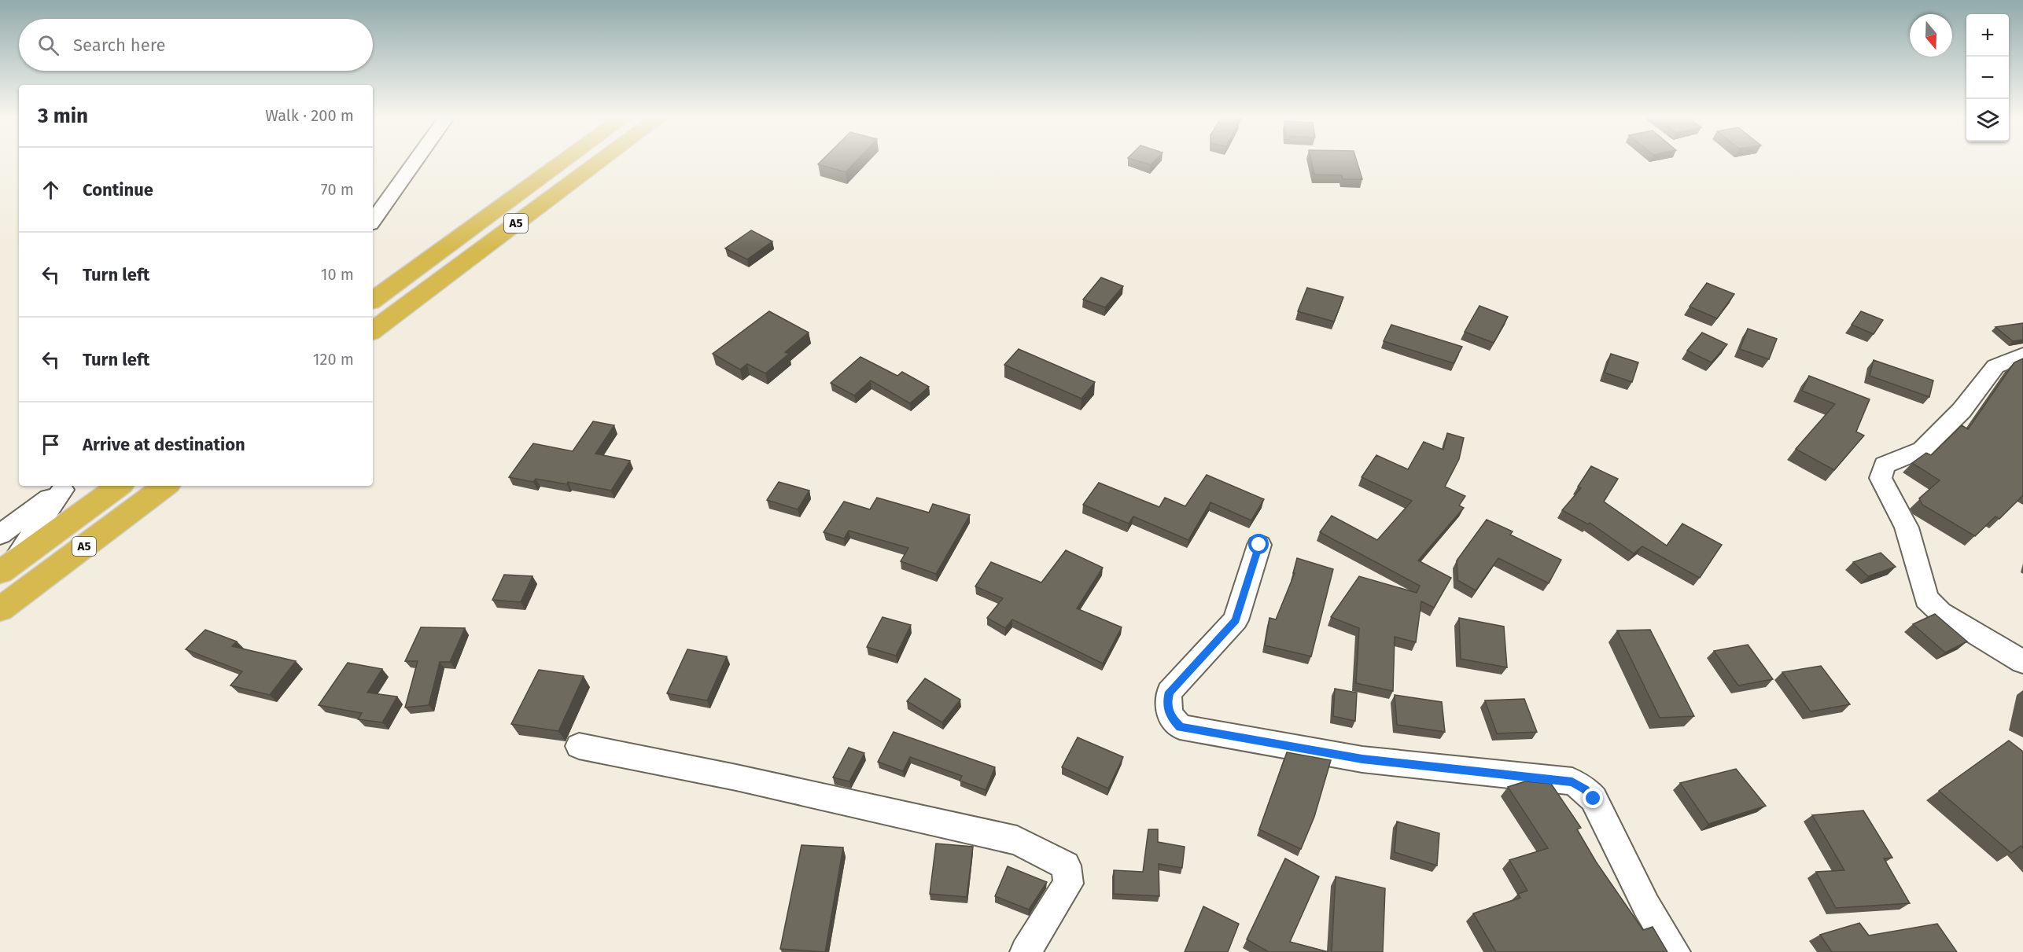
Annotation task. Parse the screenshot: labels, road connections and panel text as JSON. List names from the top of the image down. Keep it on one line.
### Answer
{"streets":{"highway":["A5"]},"north":"bottom","page":{"map_buttons":["+","−"],"search":"Search here","heading":["3 min","Walk · 200 m"],"list":[["Continue","70 m"],["Turn left","10 m"],["Turn left","120 m"],"Arrive at destination"]}}
